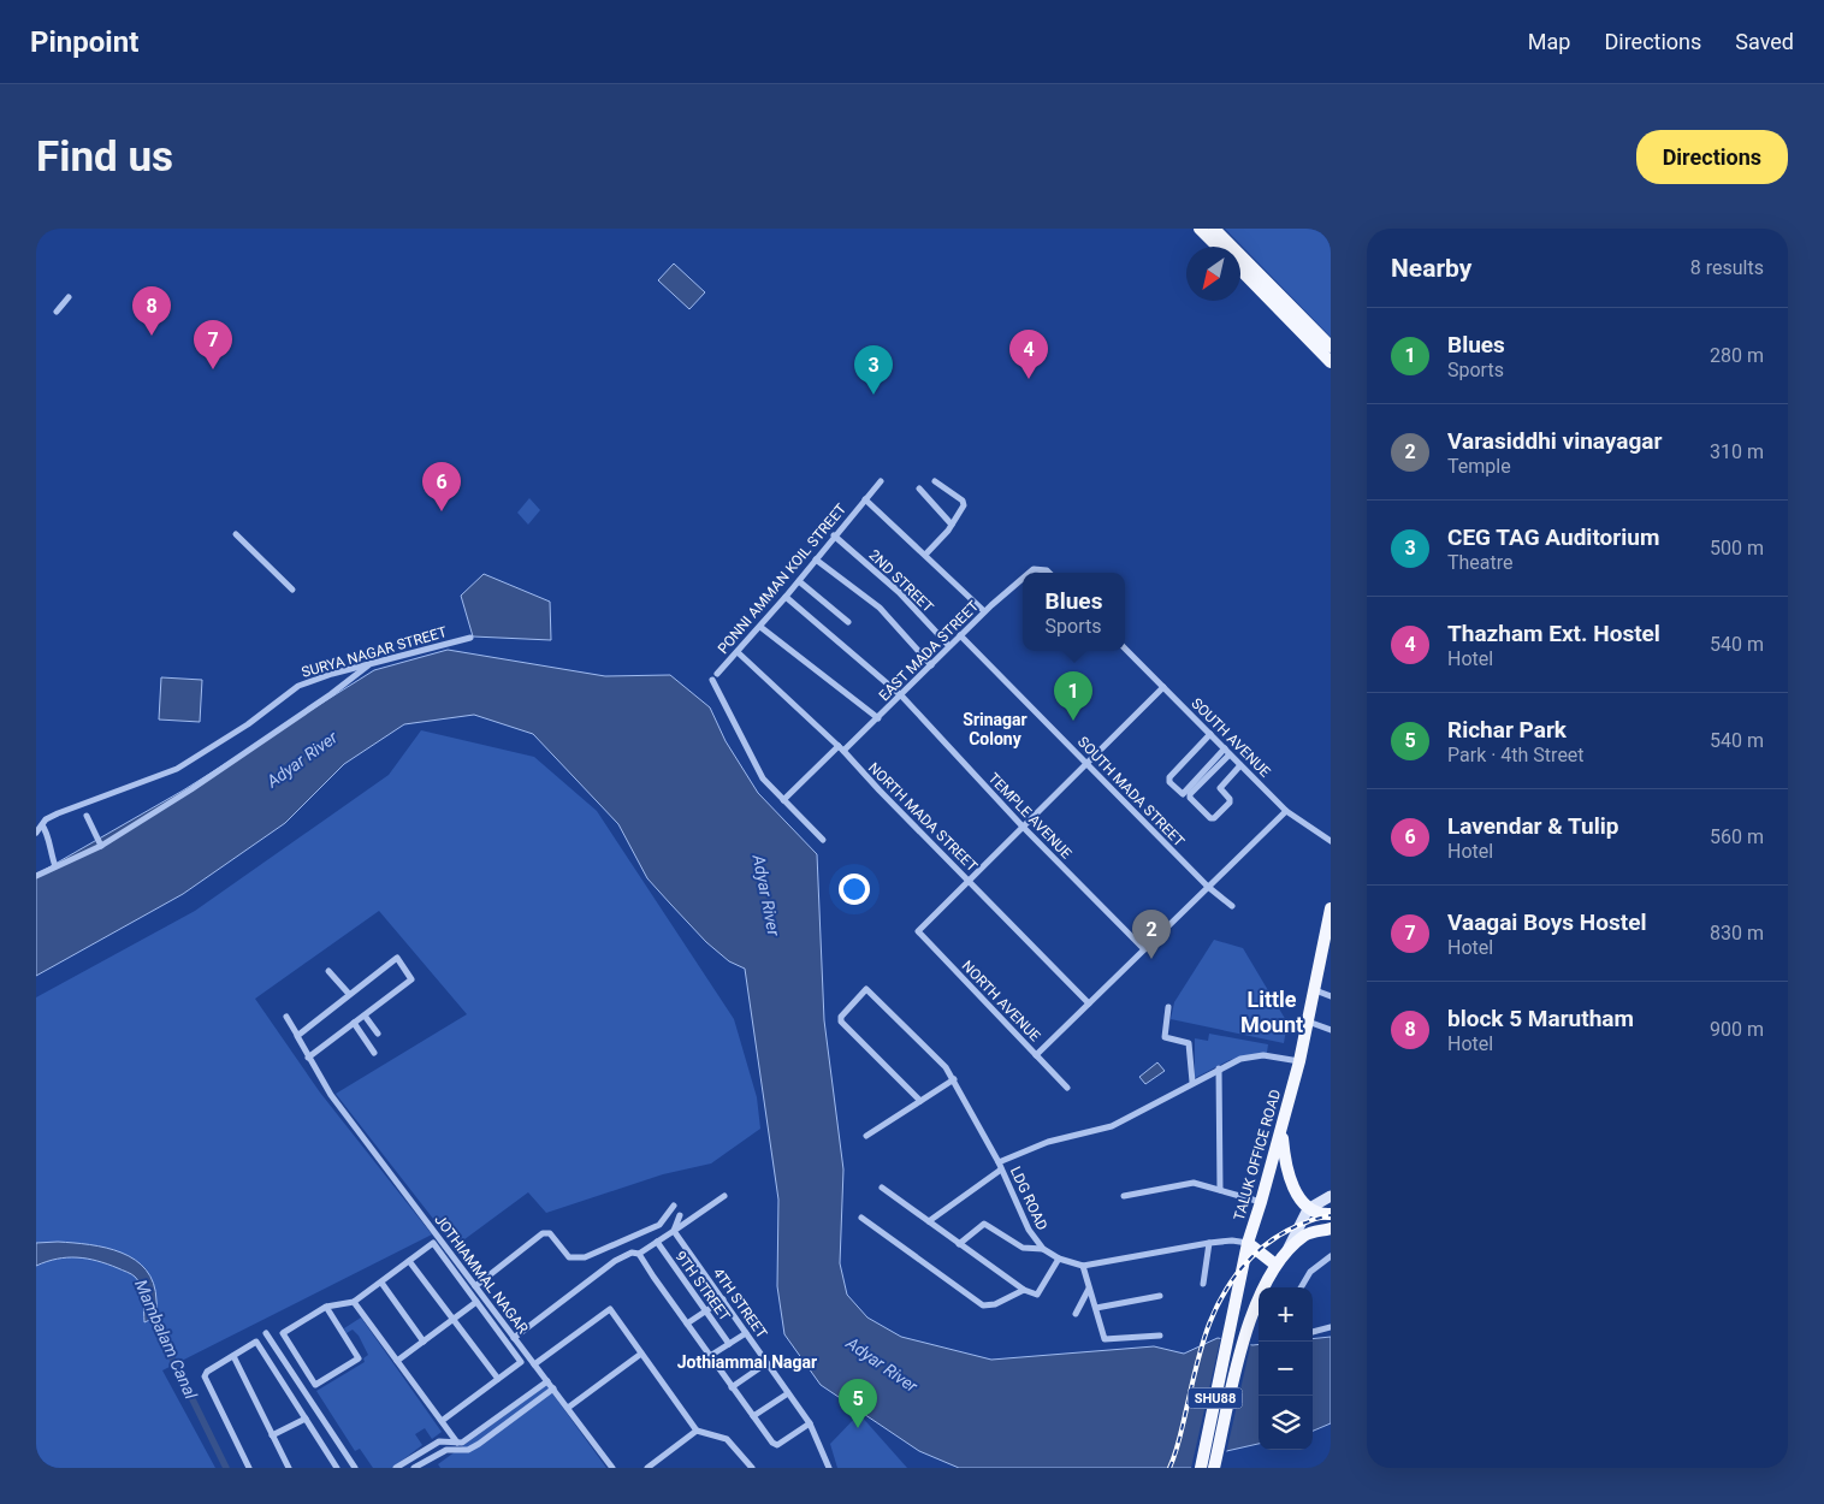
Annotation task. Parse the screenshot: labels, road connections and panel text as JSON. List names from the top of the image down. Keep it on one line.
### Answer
{"streets":{"main road":["TALUK OFFICE ROAD","SHU88"],"street":["PONNI AMMAN KOIL STREET","2ND STREET","EAST MADA STREET","SURYA NAGAR STREET","SOUTH AVENUE","SOUTH MADA STREET","TEMPLE AVENUE","NORTH MADA STREET","NORTH AVENUE","LDG ROAD","JOTHIAMMAL NAGAR","9TH STREET","4TH STREET"]},"crossings":[["PONNI AMMAN KOIL STREET","2ND STREET"],["PONNI AMMAN KOIL STREET","EAST MADA STREET"],["PONNI AMMAN KOIL STREET","TEMPLE AVENUE"],["PONNI AMMAN KOIL STREET","NORTH MADA STREET"],["2ND STREET","EAST MADA STREET"],["EAST MADA STREET","SOUTH MADA STREET"],["EAST MADA STREET","TEMPLE AVENUE"],["EAST MADA STREET","NORTH MADA STREET"],["NORTH MADA STREET","NORTH AVENUE"],["TALUK OFFICE ROAD","LDG ROAD"]],"districts":["Srinagar Colony","Little Mount","Jothiammal Nagar"],"water":["Adyar River","Mambalam Canal"],"north":"bottom left","page":{"header":"Pinpoint","nav":["Map","Directions","Saved"],"buttons":"Directions","title":"Find us","heading":["Nearby","8 results"],"pins":["8","7","4","3","6","1","2","5"],"list":[{"mark":"1","name":"Blues","note":"Sports","value":"280 m"},{"mark":"2","name":"Varasiddhi vinayagar","note":"Temple","value":"310 m"},{"mark":"3","name":"CEG TAG Auditorium","note":"Theatre","value":"500 m"},{"mark":"4","name":"Thazham Ext. Hostel","note":"Hotel","value":"540 m"},{"mark":"5","name":"Richar Park","note":"Park · 4th Street","value":"540 m"},{"mark":"6","name":"Lavendar & Tulip","note":"Hotel","value":"560 m"},{"mark":"7","name":"Vaagai Boys Hostel","note":"Hotel","value":"830 m"},{"mark":"8","name":"block 5 Marutham","note":"Hotel","value":"900 m"}],"popup":["Blues","Sports"],"map_buttons":["+","−"]}}
